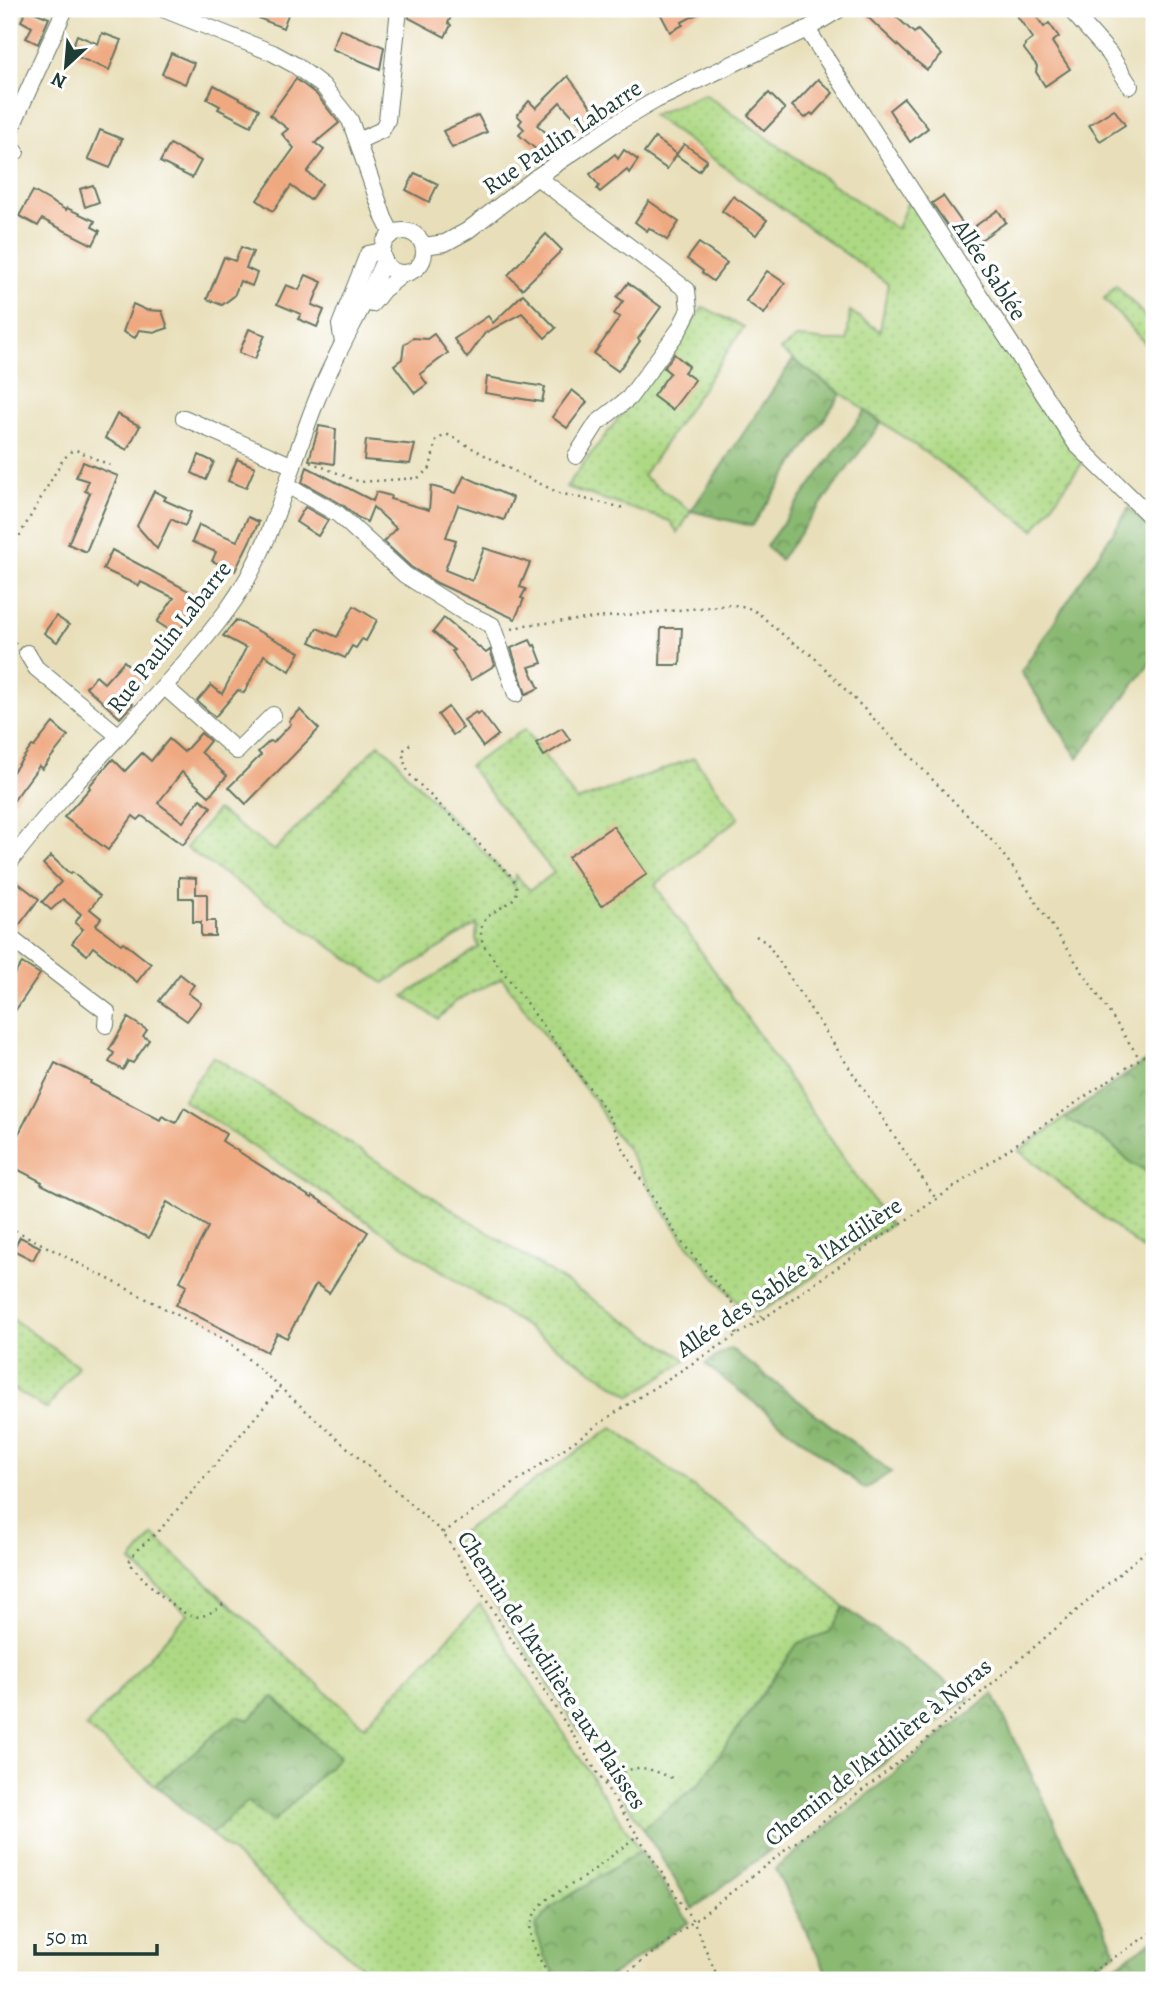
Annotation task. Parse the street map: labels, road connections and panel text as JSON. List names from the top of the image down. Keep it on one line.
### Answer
{"streets":{"street":["Rue Paulin Labarre","Allée Sablée"],"path":["Allée des Sablée à l'Ardilière","Chemin de l'Ardilière aux Plaisses","Chemin de l'Ardilière à Noras"]},"crossings":[["Rue Paulin Labarre","Allée Sablée"],["Allée des Sablée à l'Ardilière","Chemin de l'Ardilière aux Plaisses"],["Chemin de l'Ardilière aux Plaisses","Chemin de l'Ardilière à Noras"]],"scale_bar":"50 m","north":"bottom left"}
